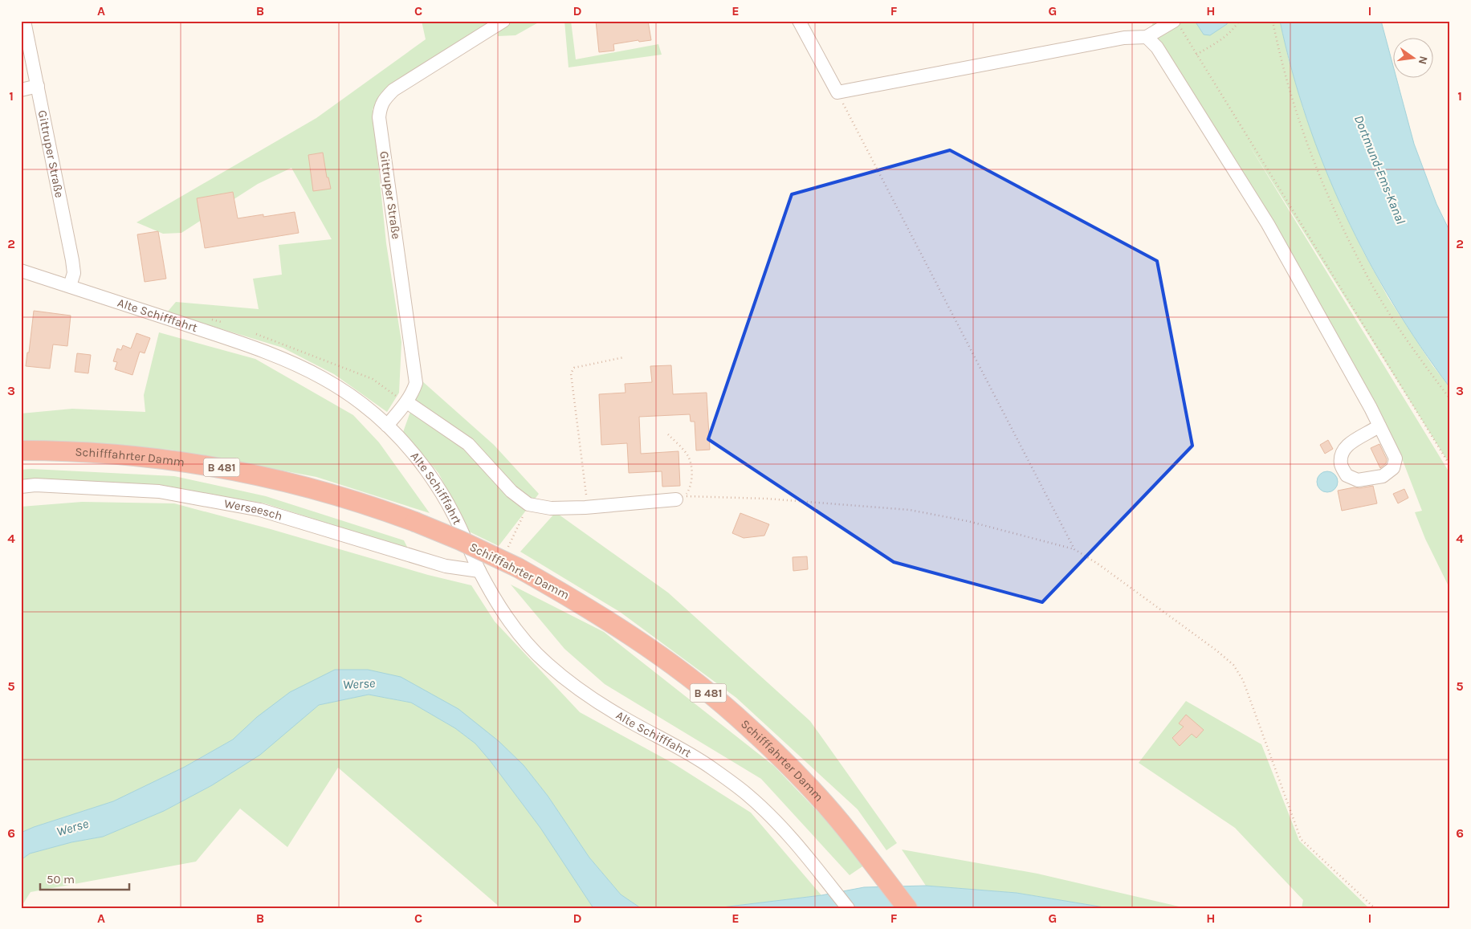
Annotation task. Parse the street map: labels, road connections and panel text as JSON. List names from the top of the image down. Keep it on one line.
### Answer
{"streets":{"highway":["Schifffahrter Damm","B 481"],"street":["Gittruper Straße","Alte Schifffahrt","Werseesch"]},"crossings":[["Gittruper Straße","Alte Schifffahrt"],["Alte Schifffahrt","Werseesch"]],"water":["Dortmund-Ems-Kanal","Werse"],"scale_bar":"50 m","north":"right","grid":{"columns":["A","B","C","D","E","F","G","H","I"],"rows":["1","2","3","4","5","6"]}}
